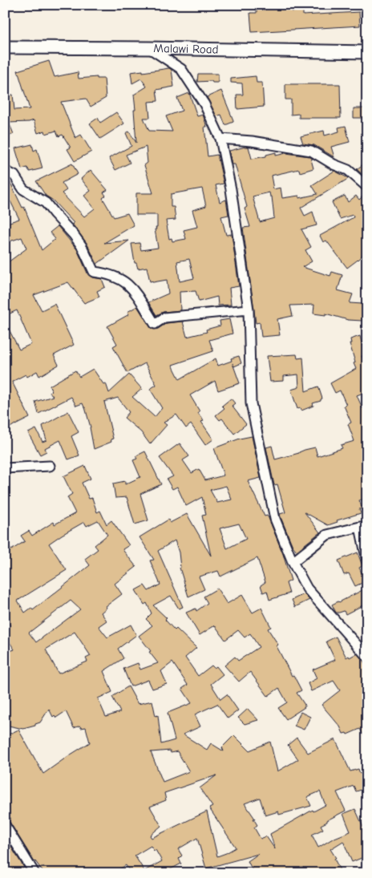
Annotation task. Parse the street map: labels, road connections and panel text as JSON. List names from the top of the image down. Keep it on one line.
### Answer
{"streets":{"main road":["Malawi Road"]}}
